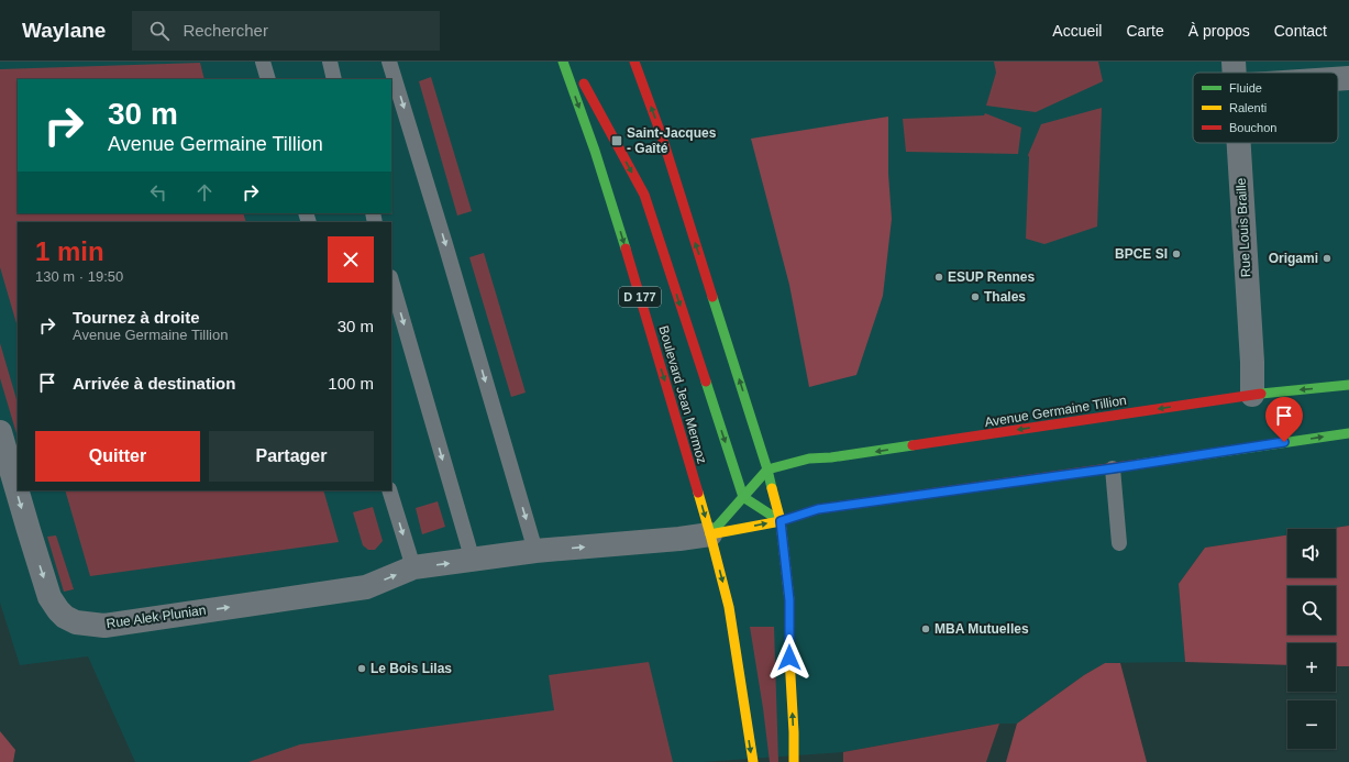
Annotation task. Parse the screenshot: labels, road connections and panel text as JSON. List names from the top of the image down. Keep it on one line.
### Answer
{"streets":{"main road":["D 177","Boulevard Jean Mermoz","Avenue Germaine Tillion"],"street":["Rue Louis Braille","Rue Alek Plunian"]},"crossings":[["Rue Louis Braille","Avenue Germaine Tillion"],["Boulevard Jean Mermoz","Rue Alek Plunian"]],"one_way":["Rue Alek Plunian"],"places":{"transit":["Saint-Jacques - Gaîté"],"other":["BPCE SI","Origami","ESUP Rennes","Thales","MBA Mutuelles","Le Bois Lilas"]},"legend":["Fluide","Ralenti","Bouchon"],"page":{"header":"Waylane","search":"Rechercher","nav":["Accueil","Carte","À propos","Contact"],"turn":["30 m","Avenue Germaine Tillion"],"heading":["1 min","130 m · 19:50"],"list":[{"name":"Tournez à droite","note":"Avenue Germaine Tillion","value":"30 m"},{"name":"Arrivée à destination","value":"100 m"}],"buttons":["Quitter","Partager"],"map_buttons":["+","−"]}}
